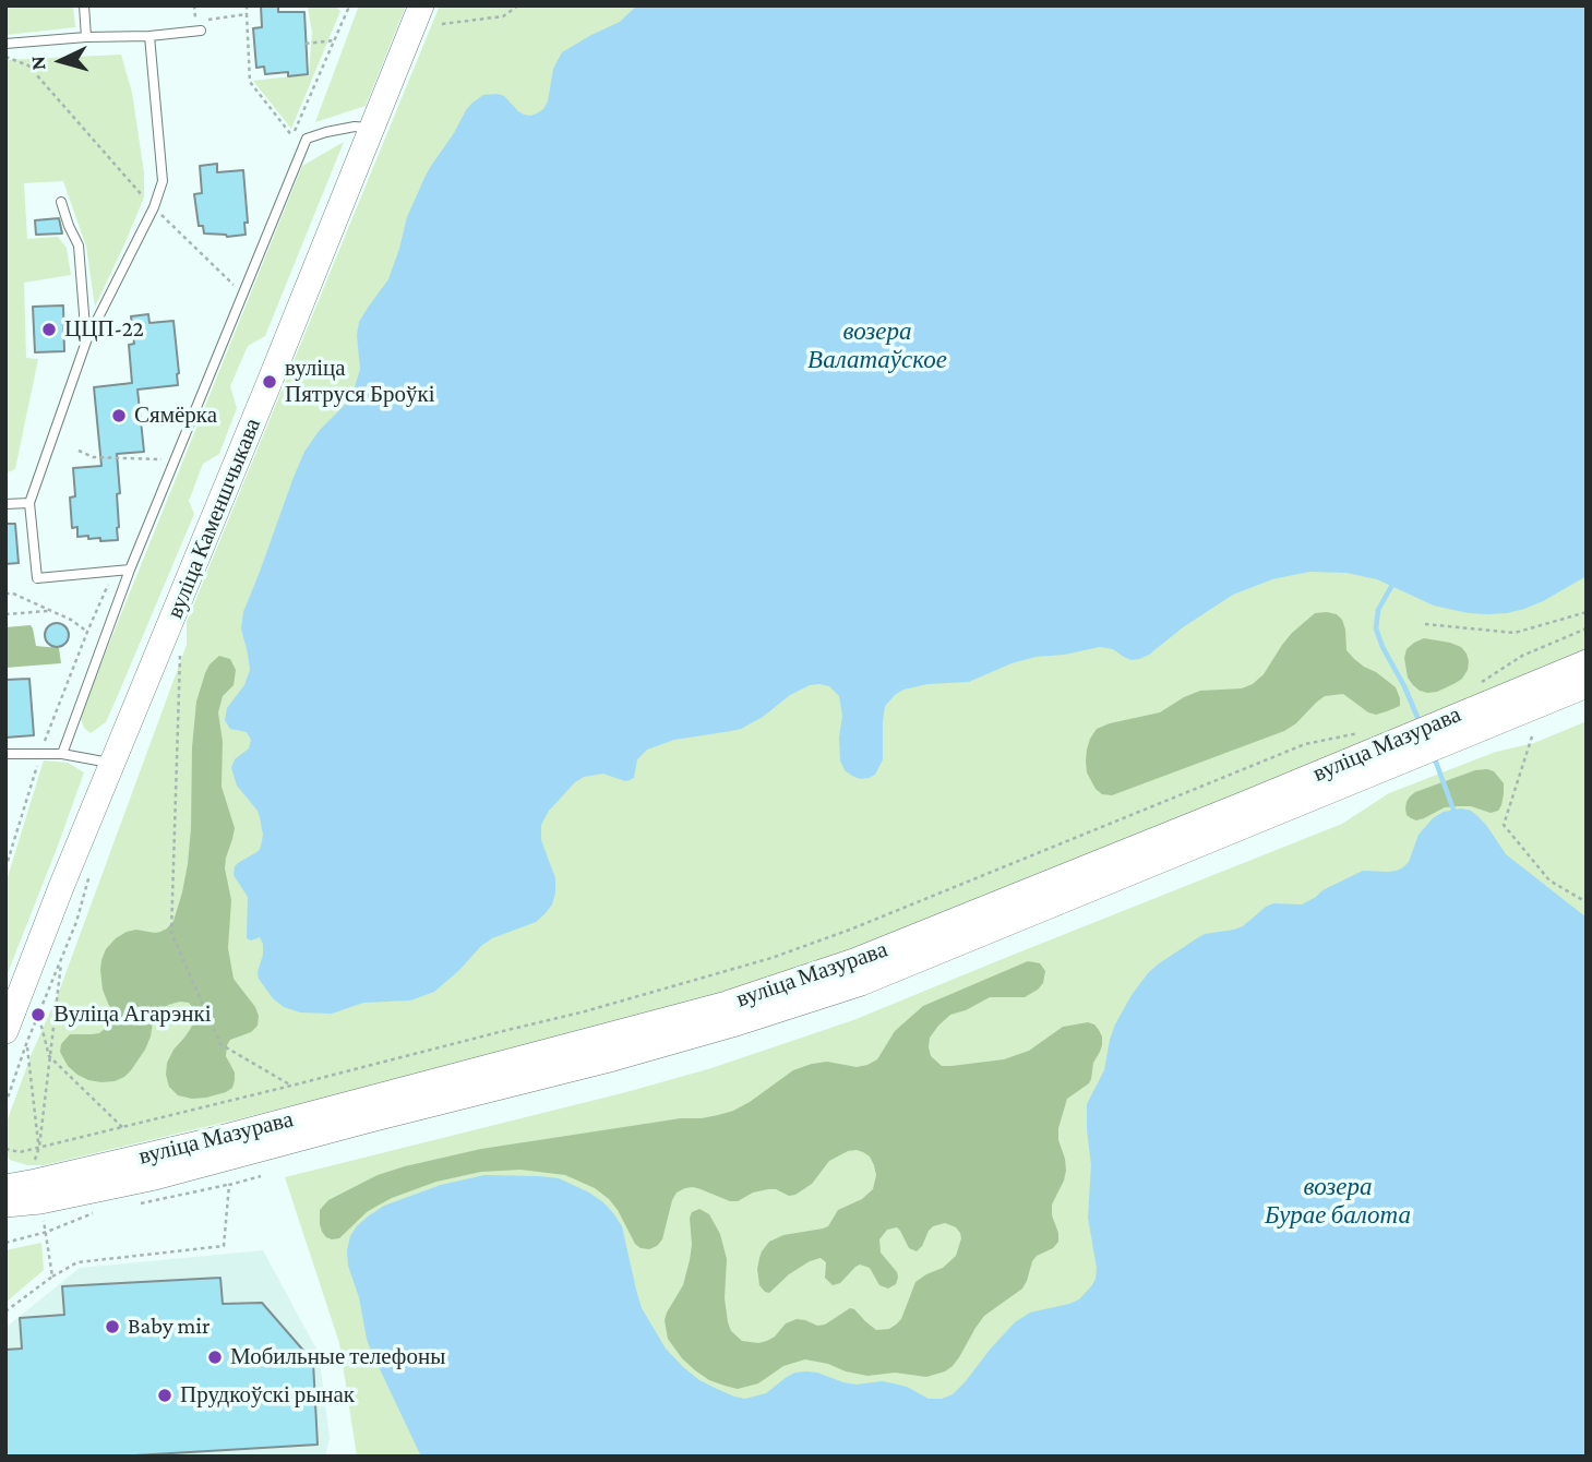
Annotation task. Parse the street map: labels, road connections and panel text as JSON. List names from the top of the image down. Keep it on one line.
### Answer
{"streets":{"main road":["вуліца Каменшчыкава","вуліца Мазурава"]},"water":["возера Валатаўское","возера Бурае балота"],"places":["ЦЦП-22","вуліца Пятруся Броўкі","Сямёрка","Вуліца Агарэнкі","Baby mir","Мобильные телефоны","Прудкоўскі рынак"],"north":"left"}
